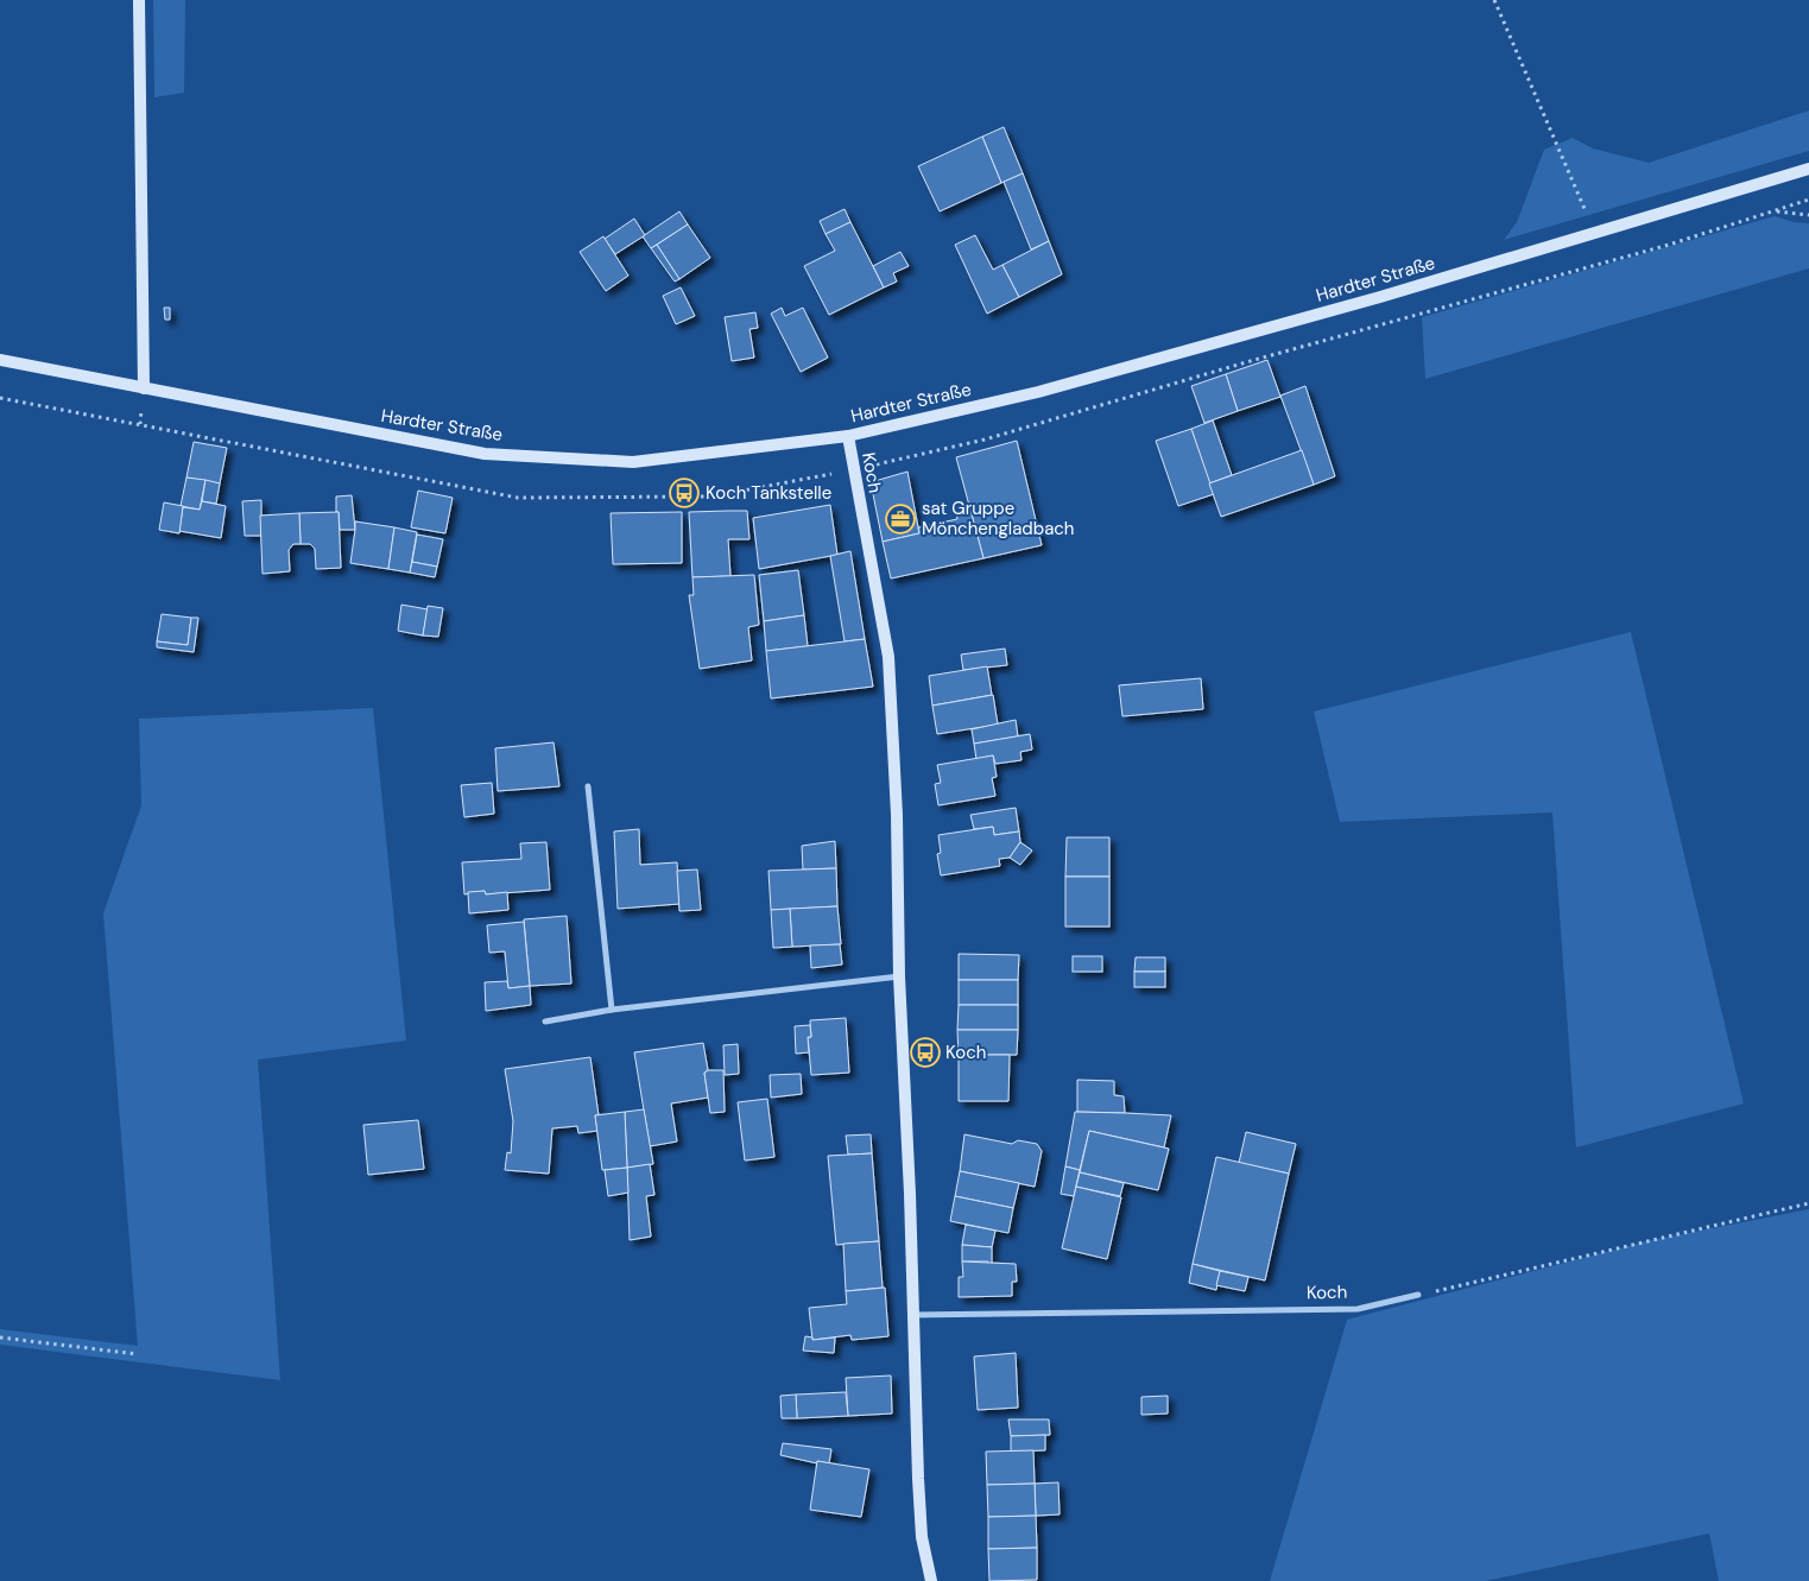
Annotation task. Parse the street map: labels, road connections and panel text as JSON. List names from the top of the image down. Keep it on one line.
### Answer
{"streets":{"main road":["Hardter Straße","Koch"]},"crossings":[["Hardter Straße","Koch"]],"places":{"bus stop":["Koch Tankstelle","Koch"],"office":["sat Gruppe Mönchengladbach"]}}
